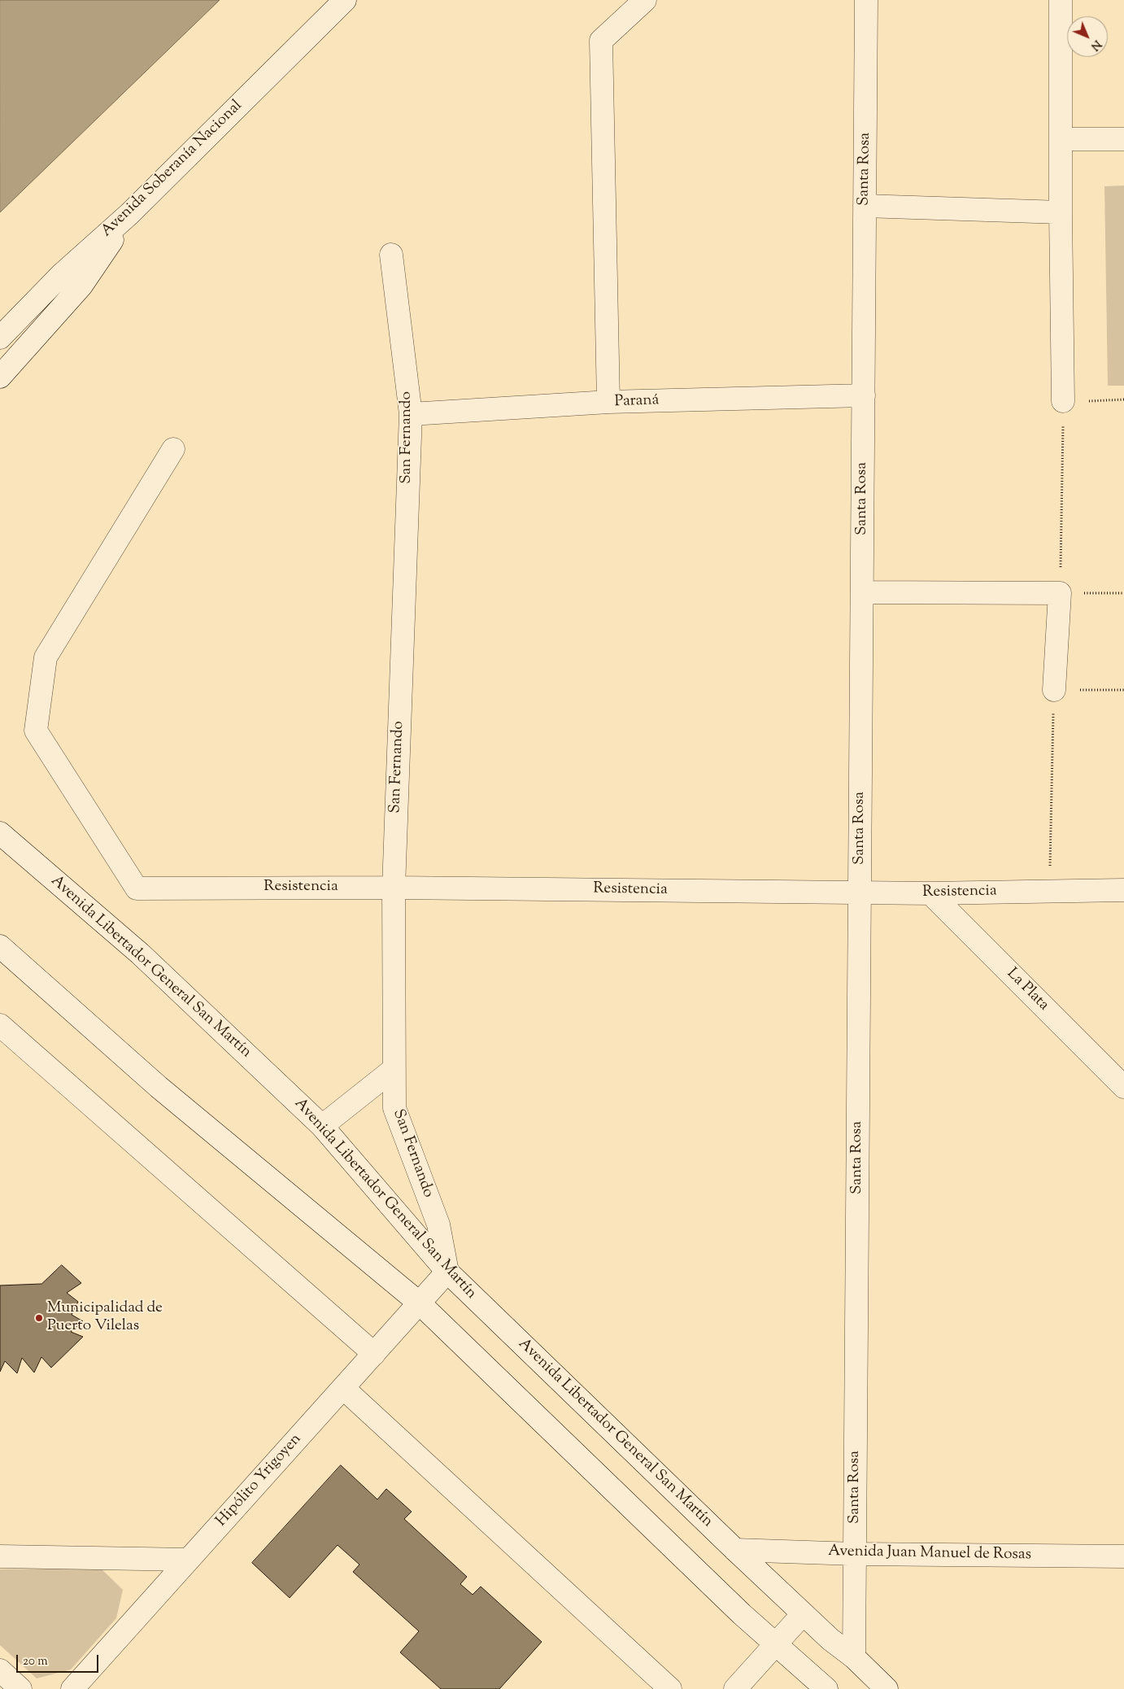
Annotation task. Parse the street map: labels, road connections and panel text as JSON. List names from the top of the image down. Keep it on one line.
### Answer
{"streets":{"street":["Avenida Soberanía Nacional","Santa Rosa","Paraná","San Fernando","Resistencia","Avenida Libertador General San Martín","La Plata","Hipólito Yrigoyen","Avenida Juan Manuel de Rosas"]},"crossings":[["Santa Rosa","Paraná"],["Santa Rosa","Resistencia"],["Santa Rosa","Avenida Libertador General San Martín"],["Santa Rosa","Avenida Juan Manuel de Rosas"],["Paraná","San Fernando"],["San Fernando","Resistencia"],["San Fernando","Avenida Libertador General San Martín"],["San Fernando","Hipólito Yrigoyen"],["Resistencia","La Plata"],["Avenida Libertador General San Martín","Hipólito Yrigoyen"],["Avenida Libertador General San Martín","Avenida Juan Manuel de Rosas"]],"places":["Municipalidad de Puerto Vilelas"],"scale_bar":"20 m","north":"bottom right"}
